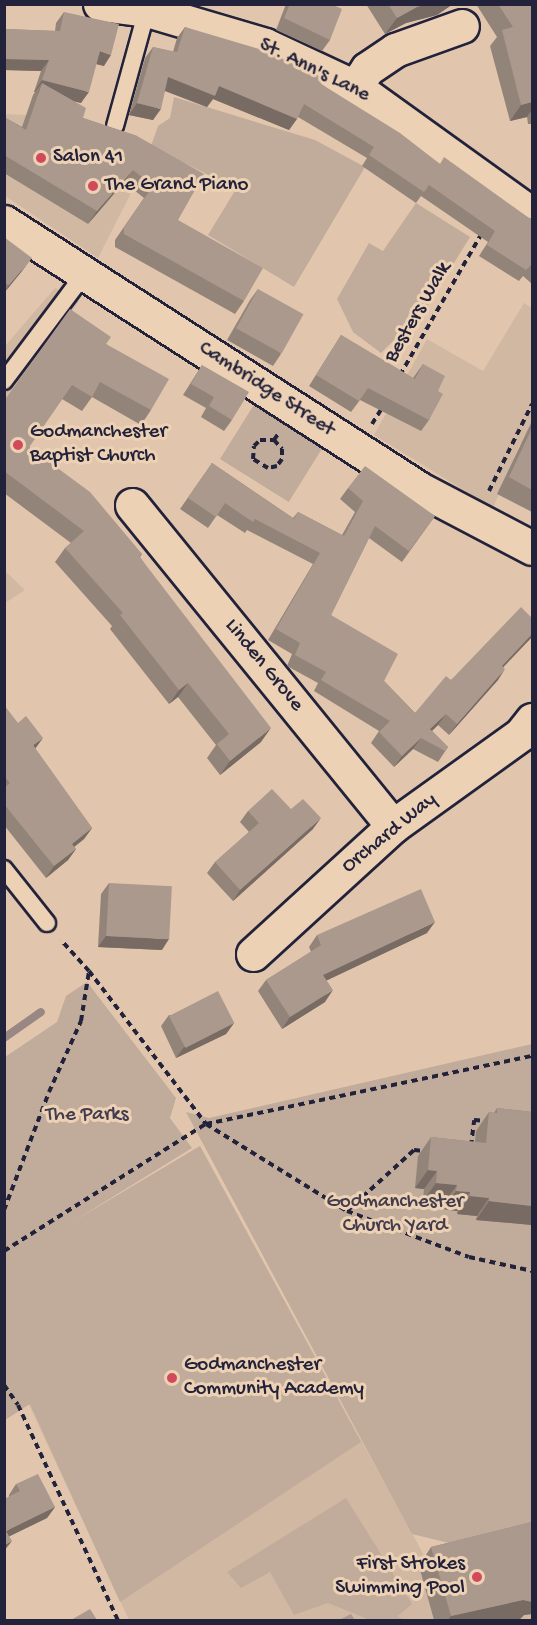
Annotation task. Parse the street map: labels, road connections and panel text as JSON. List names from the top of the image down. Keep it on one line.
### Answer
{"streets":{"street":["St. Ann's Lane","Cambridge Street","Linden Grove","Orchard Way"],"path":["Besters Walk"]},"crossings":[["St. Ann's Lane","Besters Walk"],["Linden Grove","Orchard Way"]],"parks":["The Parks","Godmanchester Church Yard"],"places":["Salon 41","The Grand Piano","Godmanchester Baptist Church","Godmanchester Community Academy","First Strokes Swimming Pool"]}
